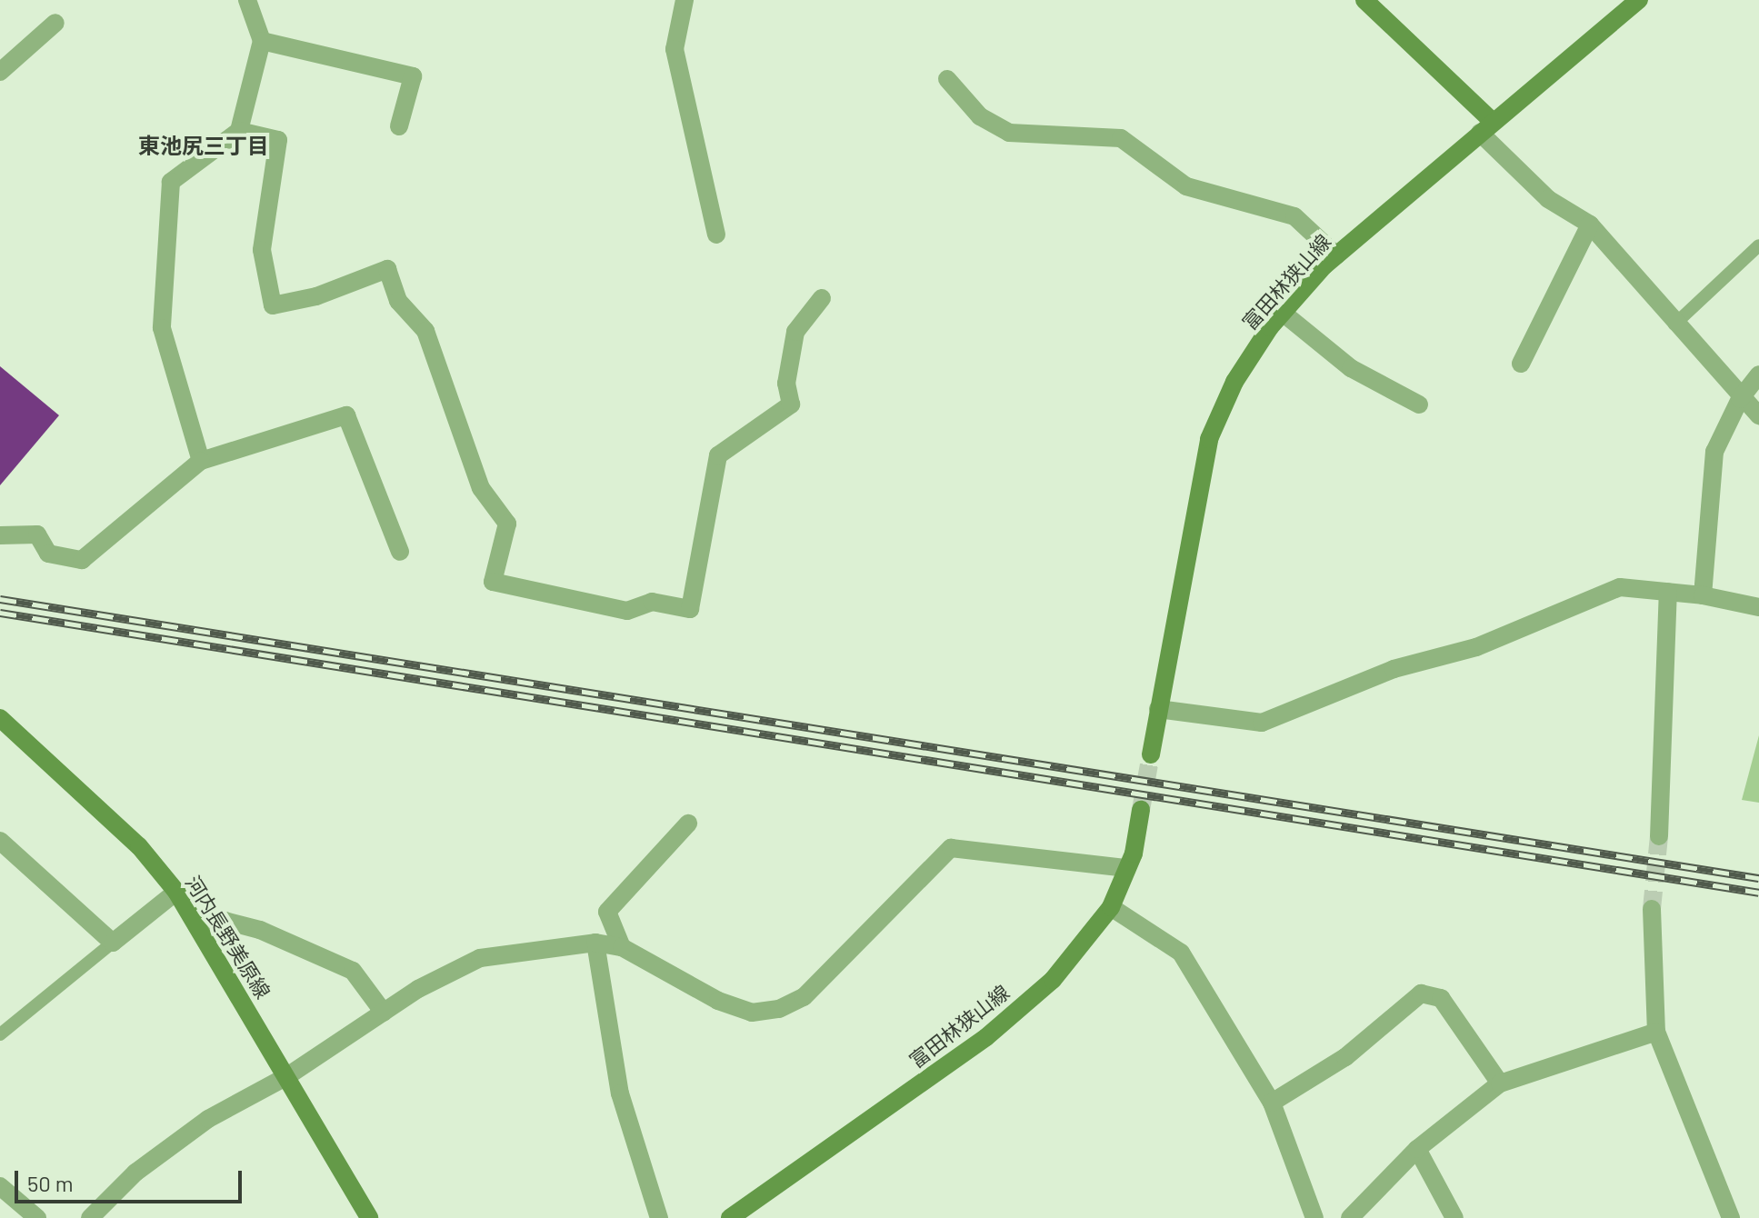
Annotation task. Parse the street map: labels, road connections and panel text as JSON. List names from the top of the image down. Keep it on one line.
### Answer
{"streets":{"main road":["富田林狭山線","河内長野美原線"]},"districts":["東池尻三丁目"],"scale_bar":"50 m"}
